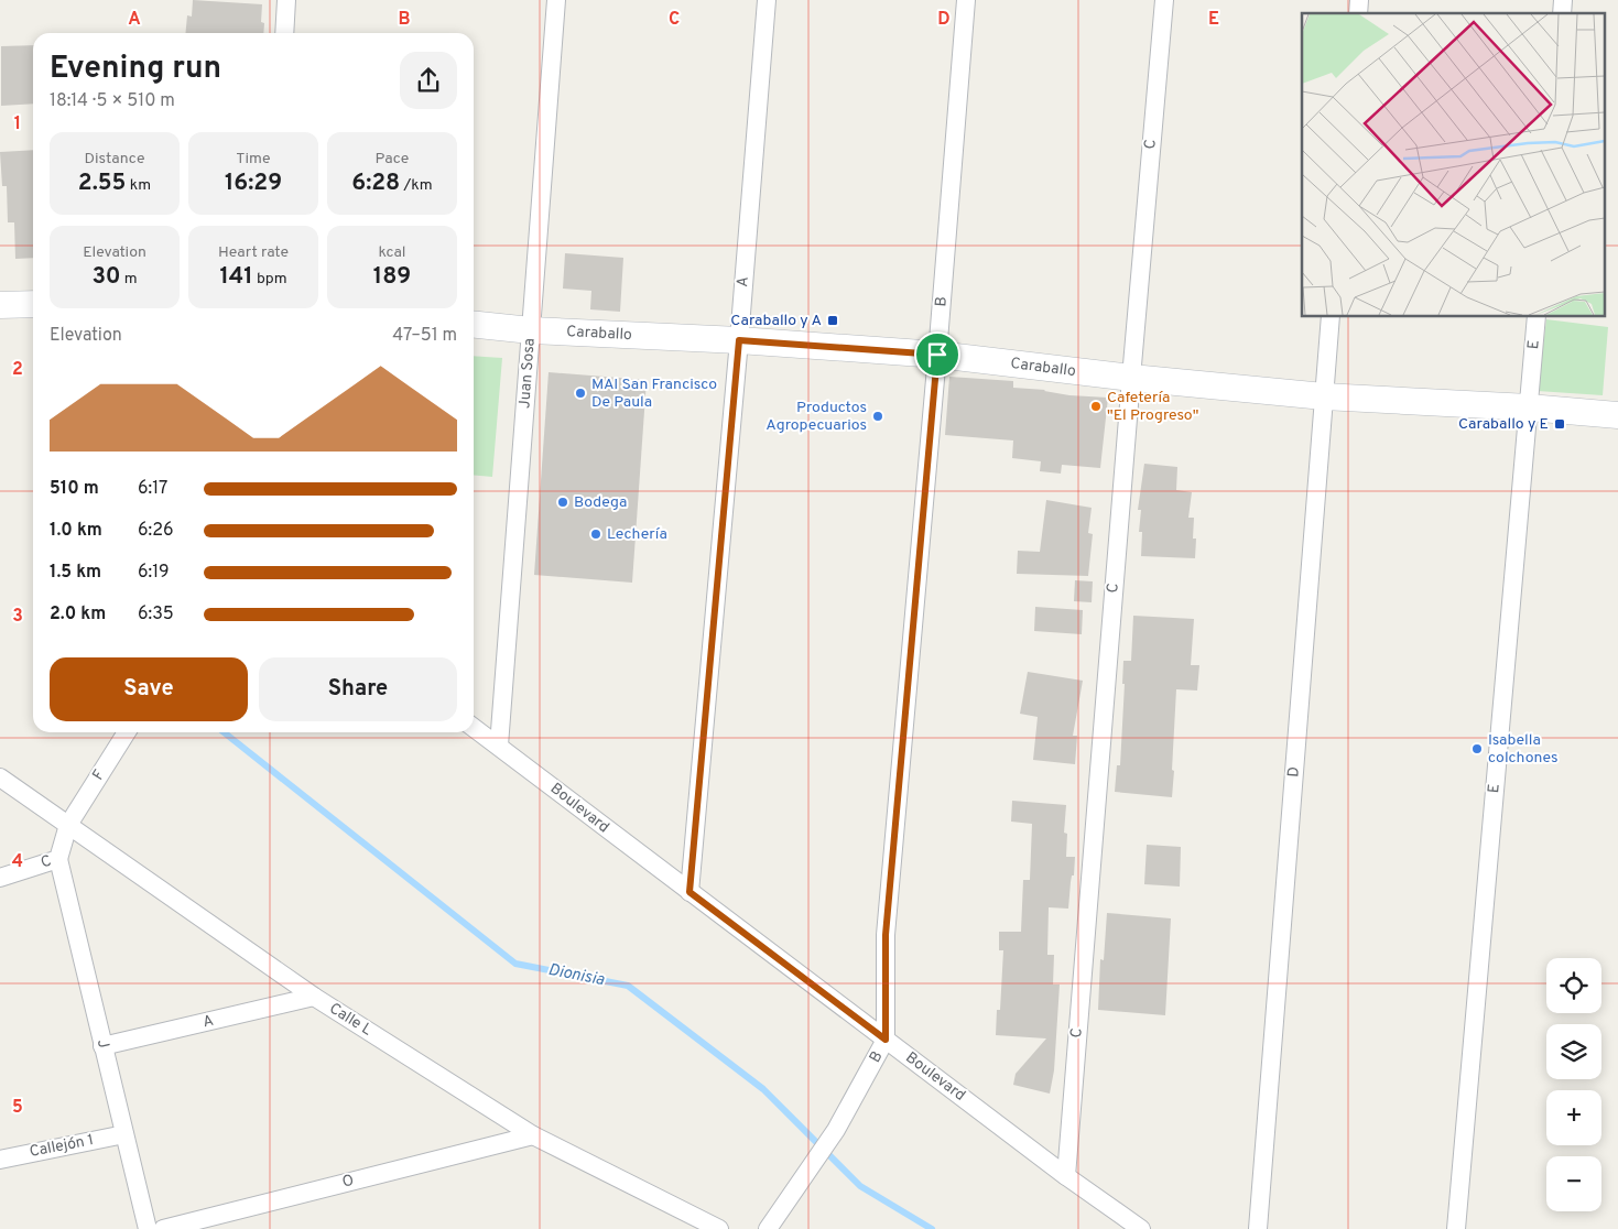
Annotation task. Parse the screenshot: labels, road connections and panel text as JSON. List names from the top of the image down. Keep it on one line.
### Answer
{"streets":{"street":["C","A","B","Caraballo","E","Juan Sosa","D","F","Boulevard","Calle L","J","Callejón 1","O"]},"crossings":[["C","Caraballo"],["C","F"],["C","Boulevard"],["C","Calle L"],["C","J"],["A","Caraballo"],["A","Boulevard"],["A","Calle L"],["A","J"],["B","Caraballo"],["B","Boulevard"],["Caraballo","E"],["Caraballo","Juan Sosa"],["Caraballo","D"],["Juan Sosa","Boulevard"],["F","Calle L"],["Calle L","O"],["J","Callejón 1"]],"water":["Dionisia"],"places":{"transit":["Caraballo y A","Caraballo y E"],"other":["MAI San Francisco De Paula","Cafetería \"El Progreso\"","Productos Agropecuarios","Bodega","Lechería","Isabella colchones"]},"page":{"heading":["Evening run","18:14 · 5 × 510 m"],"stats":[["Distance","2.55 km"],["Time","16:29"],["Pace","6:28 /km"],["Elevation","30 m"],["Heart rate","141 bpm"],["kcal","189"]],"chart":["Elevation","47–51 m"],"list":[{"name":"510 m","note":"6:17"},{"name":"1.0 km","note":"6:26"},{"name":"1.5 km","note":"6:19"},{"name":"2.0 km","note":"6:35"}],"buttons":["Save","Share"],"map_buttons":["+","−"]},"grid":{"columns":["A","B","C","D","E"],"rows":["1","2","3","4","5"]}}
